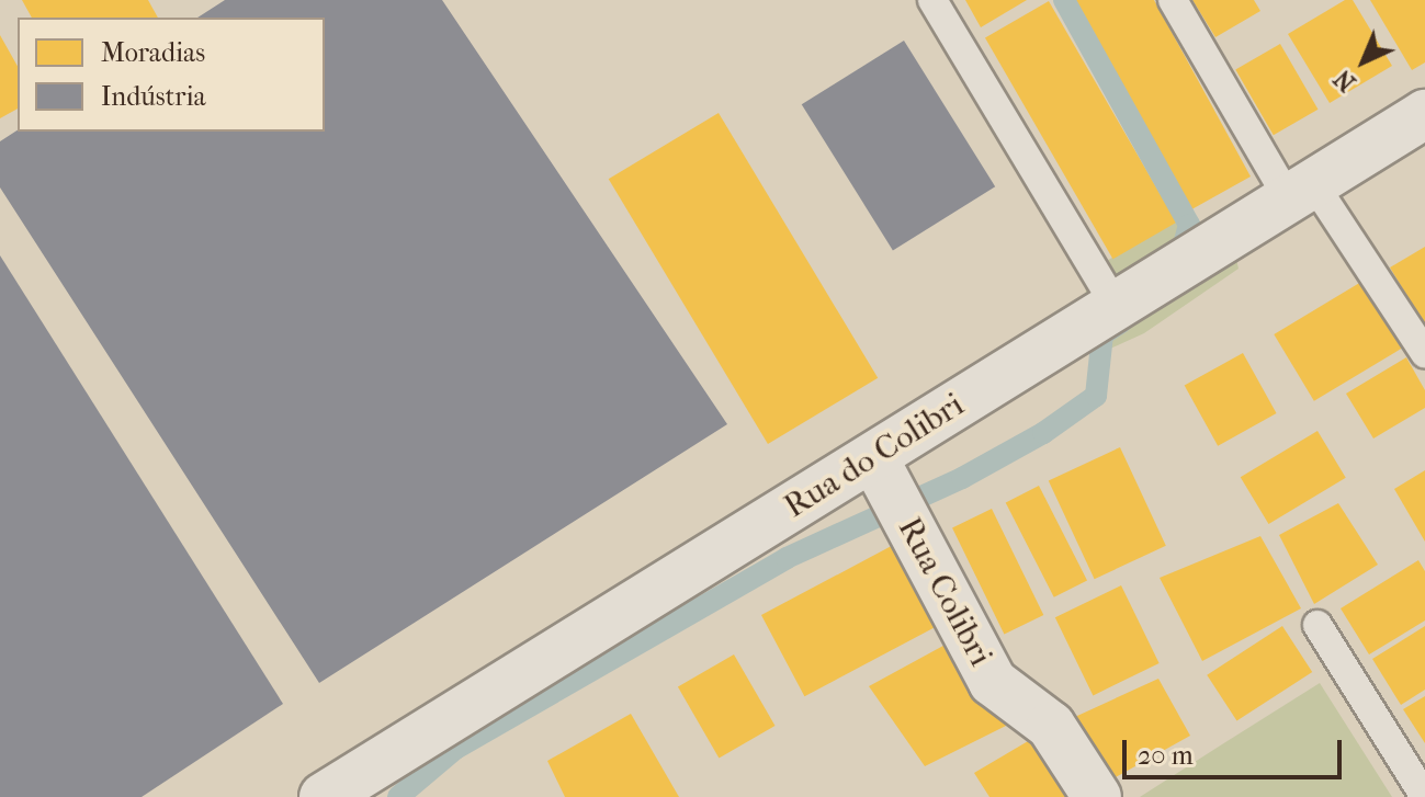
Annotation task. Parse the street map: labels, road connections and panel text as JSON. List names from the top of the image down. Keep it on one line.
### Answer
{"streets":{"street":["Rua do Colibri","Rua Colibri"]},"crossings":[["Rua do Colibri","Rua Colibri"]],"legend":["Moradias","Indústria"],"scale_bar":"20 m","north":"bottom left"}
